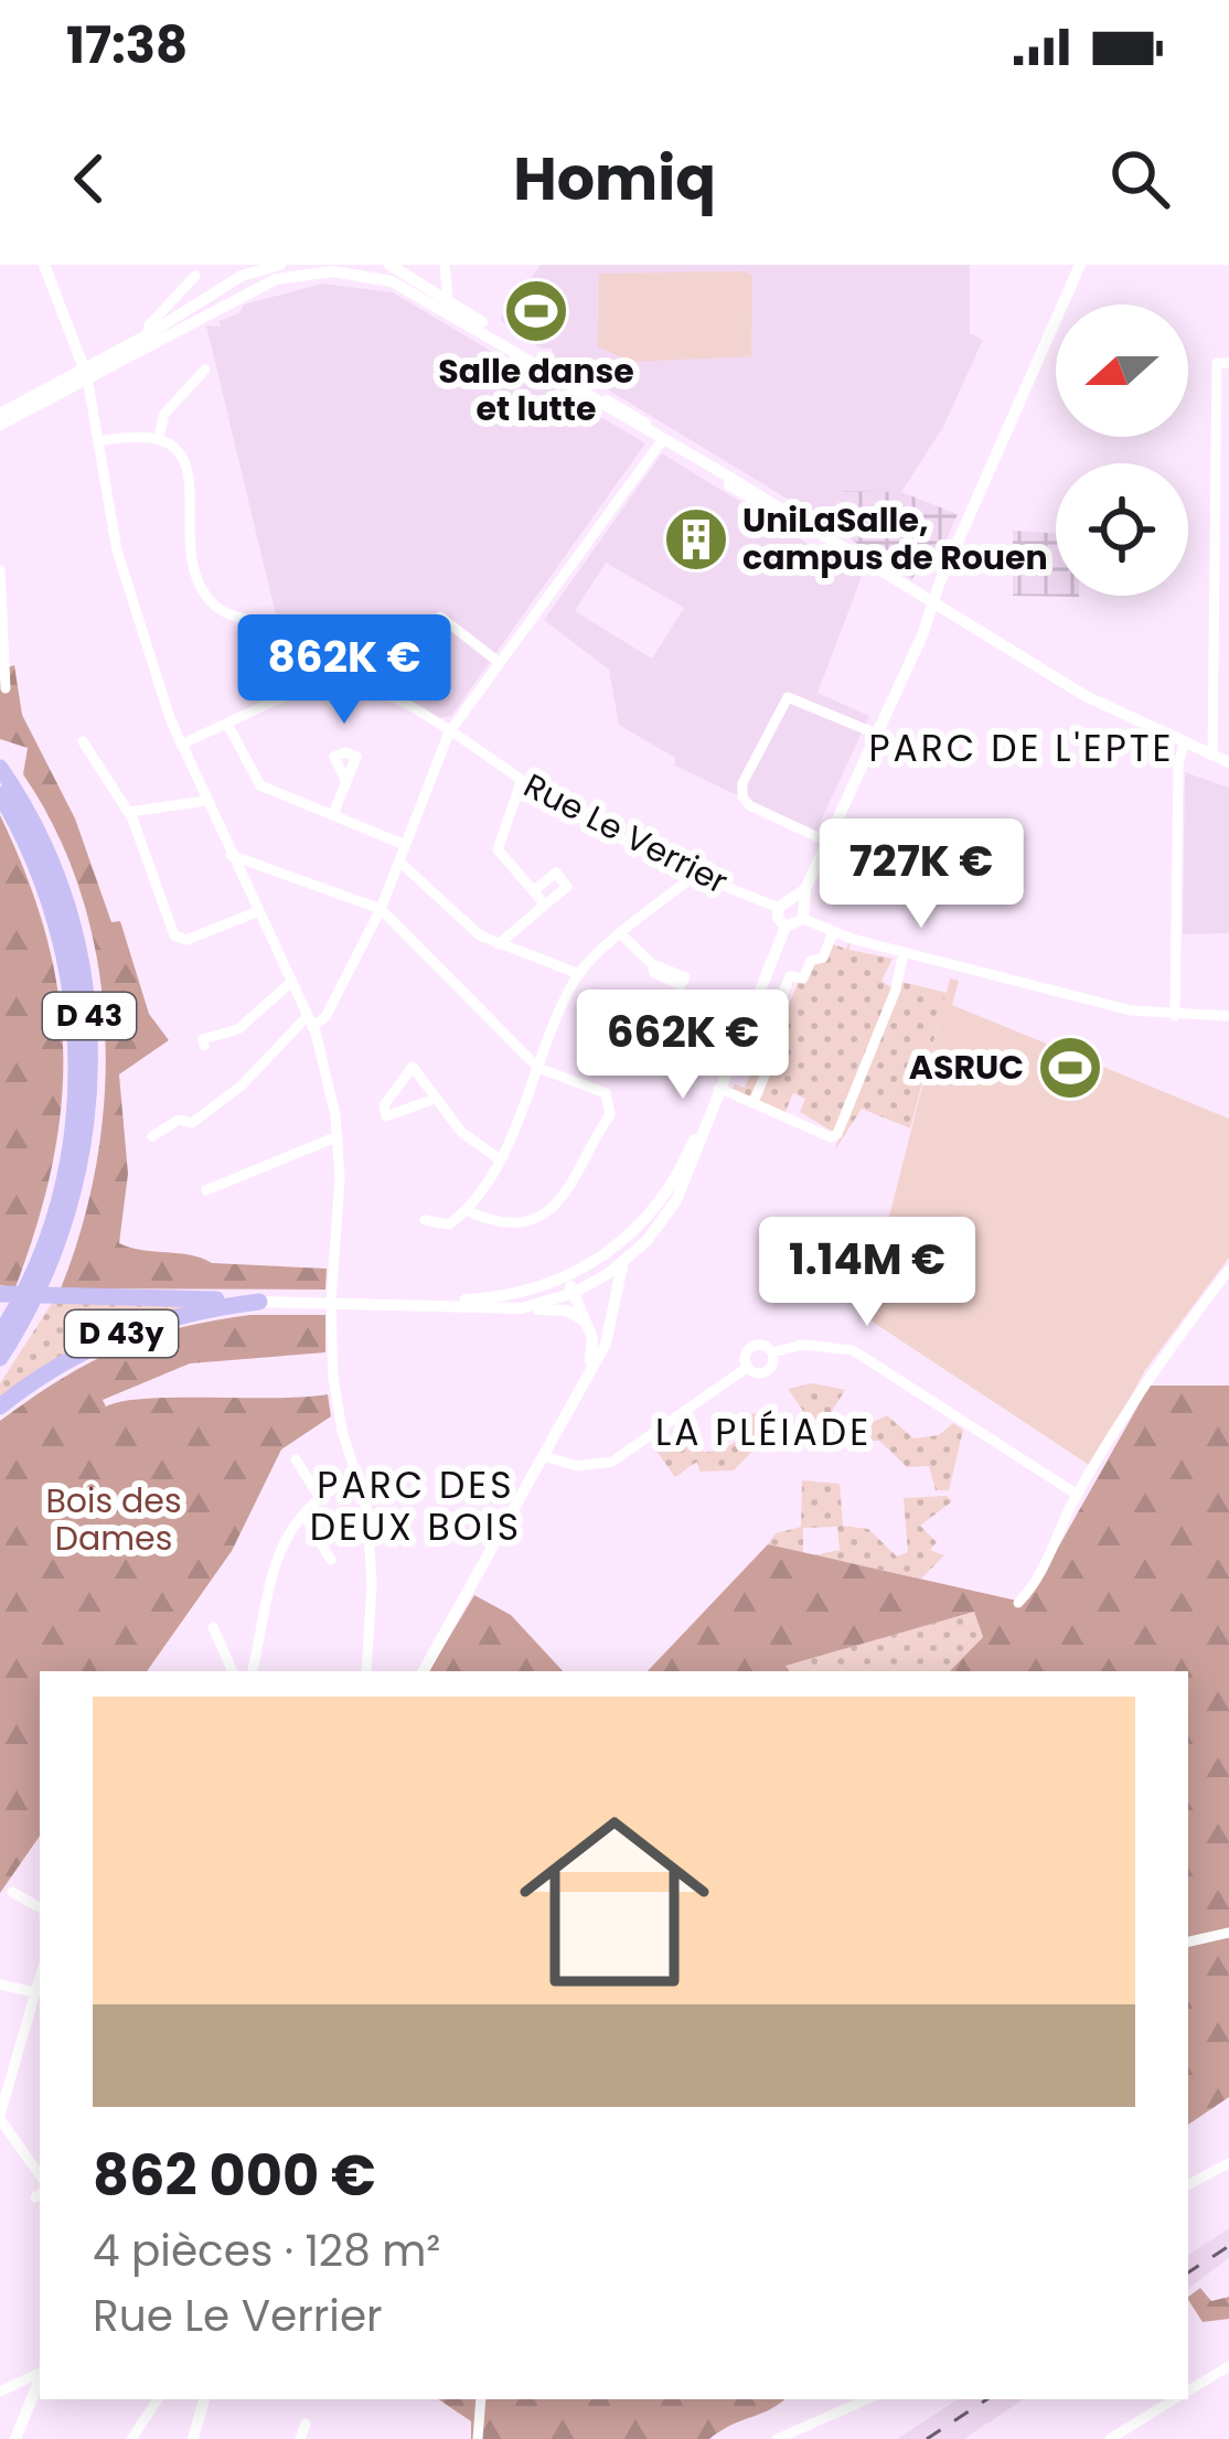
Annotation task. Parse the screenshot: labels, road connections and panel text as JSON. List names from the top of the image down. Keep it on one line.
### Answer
{"streets":{"highway":["D 43","D 43y"],"street":["Rue Le Verrier"]},"districts":["PARC DE L'EPTE","LA PLÉIADE","PARC DES DEUX BOIS"],"parks":["Bois des Dames"],"places":{"sports":["Salle danse et lutte","ASRUC"],"building":["UniLaSalle, campus de Rouen"]},"north":"left","page":{"status":"17:38","header":"Homiq","price":["862K €","727K €","662K €","1.14M €"],"list":[{"name":"862 000 €","note":"4 pièces · 128 m² · Rue Le Verrier"}]}}
